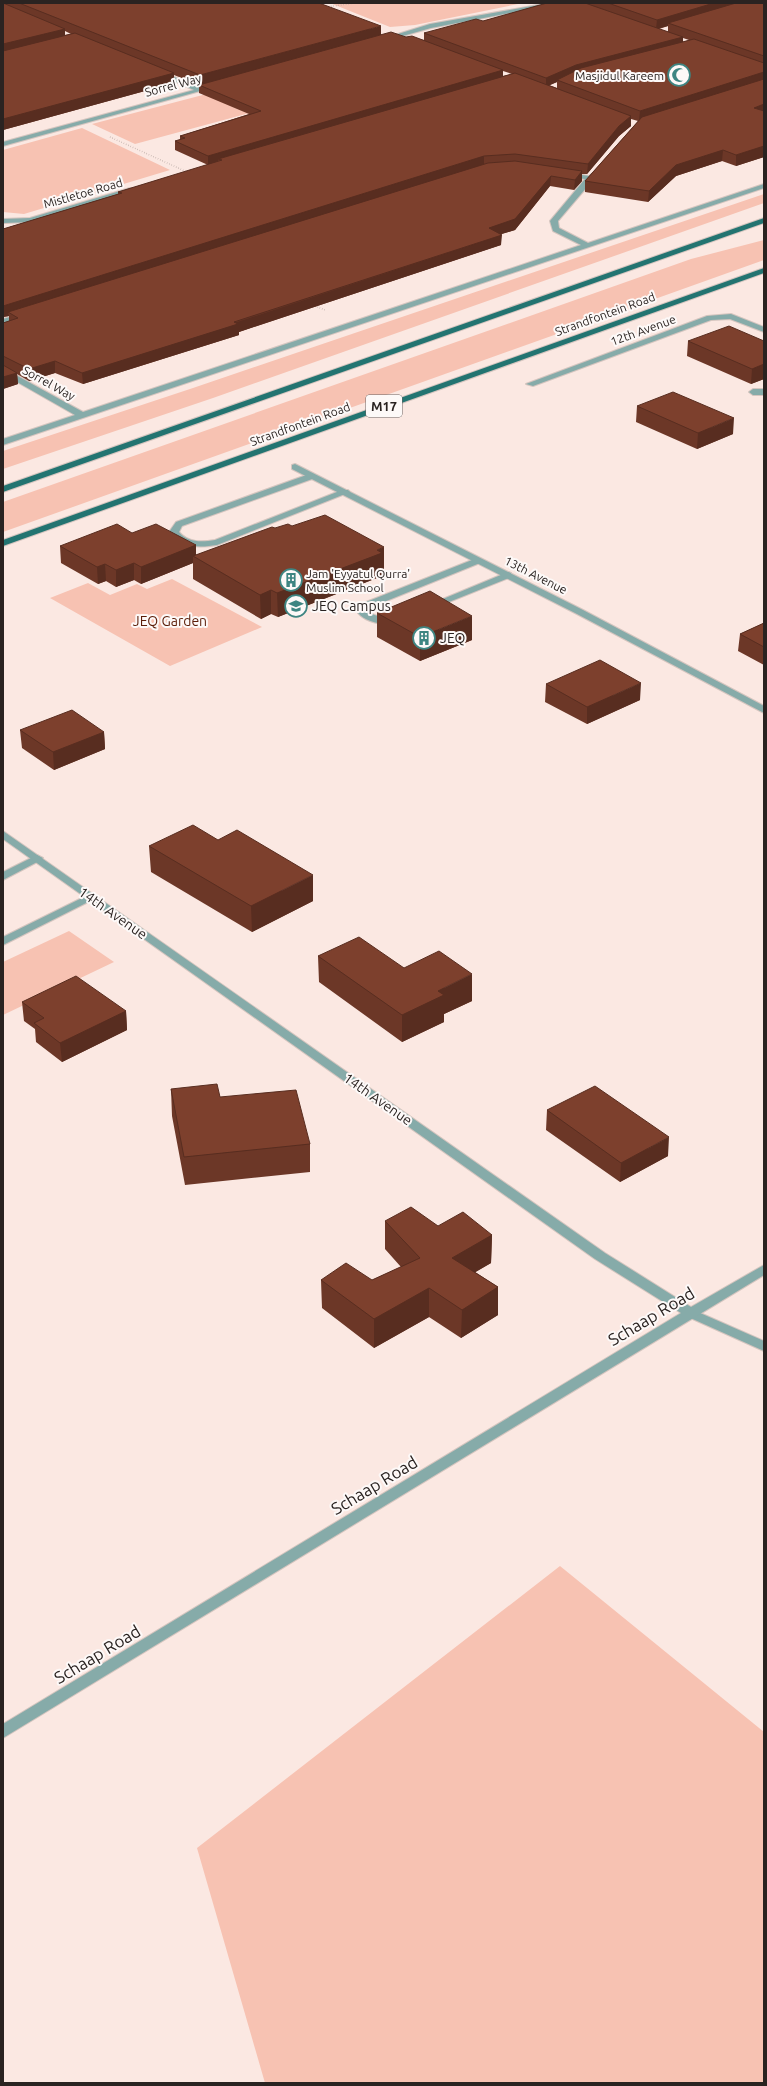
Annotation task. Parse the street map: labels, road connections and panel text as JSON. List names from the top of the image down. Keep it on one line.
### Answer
{"streets":{"main road":["Strandfontein Road","M17"],"street":["Sorrel Way","Mistletoe Road","12th Avenue","13th Avenue","14th Avenue","Schaap Road"]},"crossings":[["14th Avenue","Schaap Road"]],"parks":["JEQ Garden"],"places":{"mosque":["Masjidul Kareem"],"building":["Jam 'Eyyatul Qurra' Muslim School","JEQ"],"school or university":["JEQ Campus"]}}
